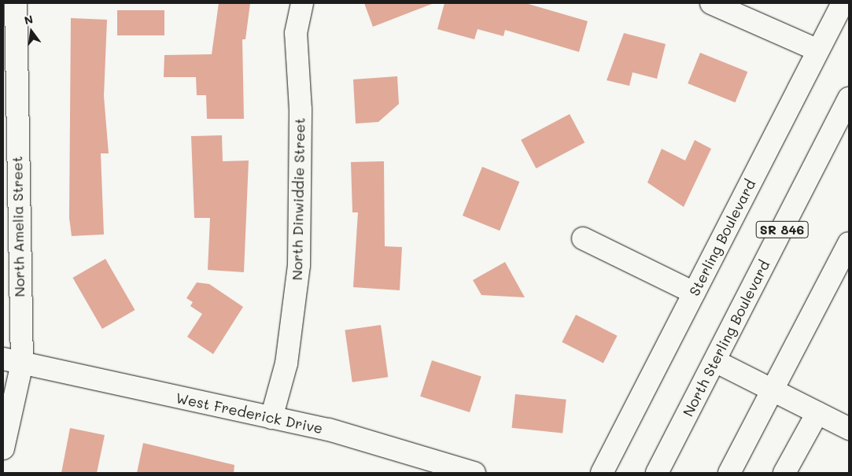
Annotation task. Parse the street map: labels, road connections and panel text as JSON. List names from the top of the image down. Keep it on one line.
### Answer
{"streets":{"street":["North Dinwiddie Street","North Amelia Street","SR 846","Sterling Boulevard","North Sterling Boulevard","West Frederick Drive"]},"crossings":[["North Dinwiddie Street","West Frederick Drive"],["North Amelia Street","West Frederick Drive"]],"north":"top"}
